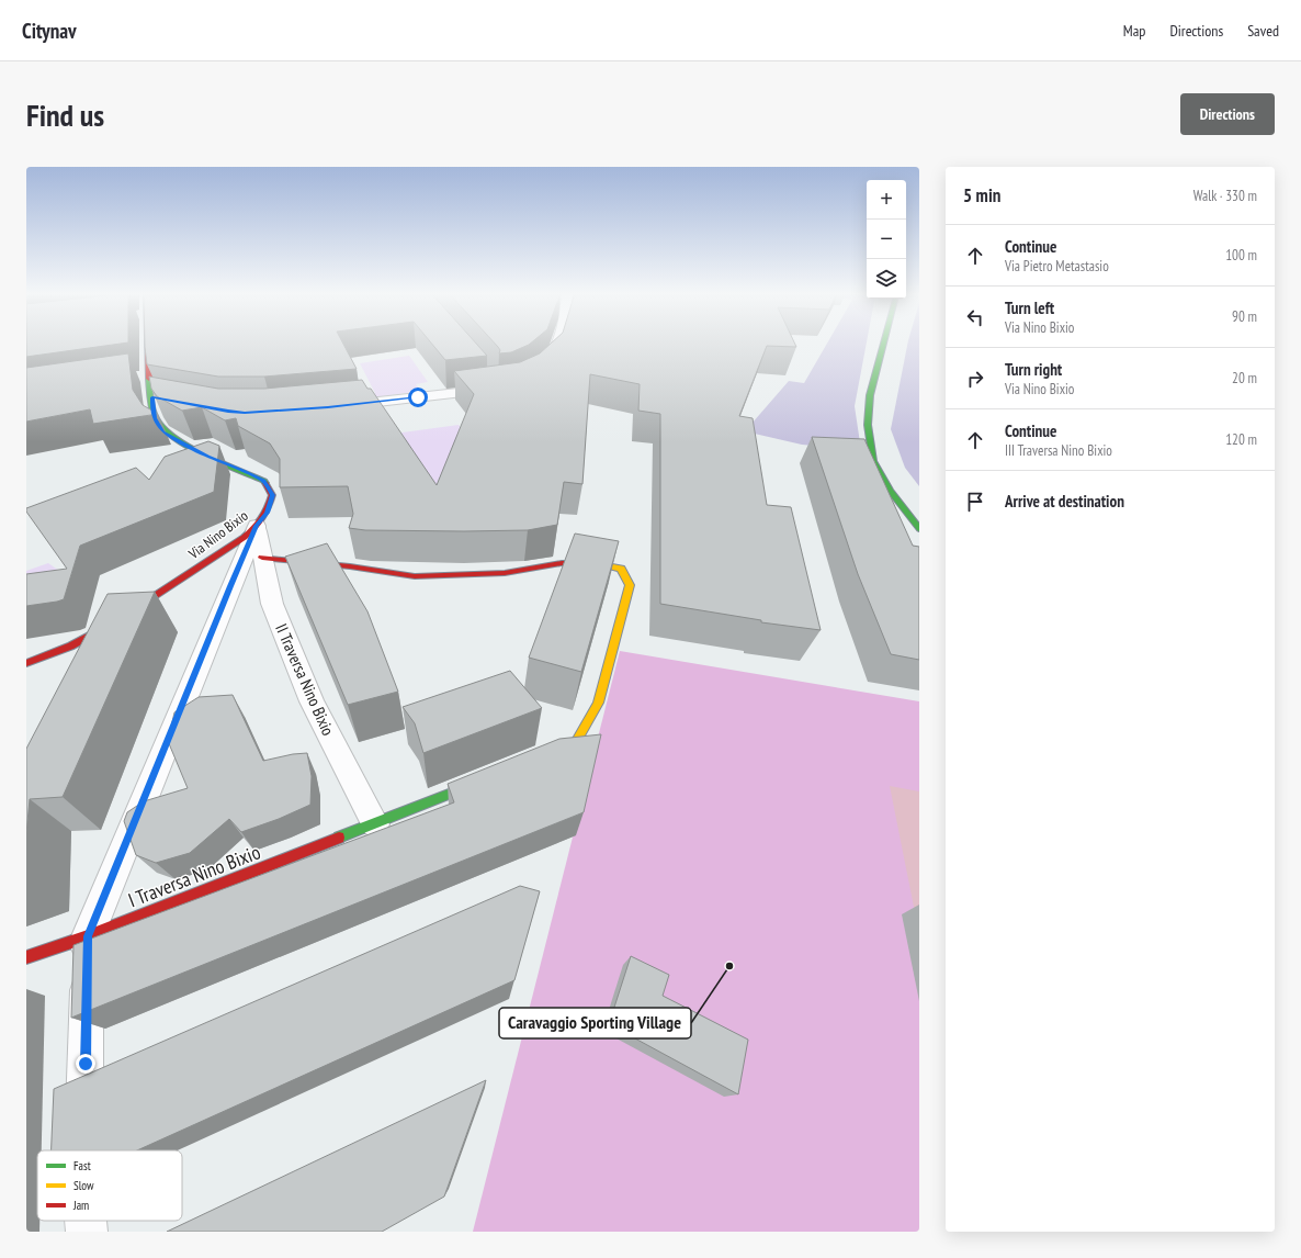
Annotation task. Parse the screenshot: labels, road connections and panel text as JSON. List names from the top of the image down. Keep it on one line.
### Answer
{"streets":{"street":["Via Nino Bixio","II Traversa Nino Bixio","I Traversa Nino Bixio"]},"crossings":[["Via Nino Bixio","II Traversa Nino Bixio"],["II Traversa Nino Bixio","I Traversa Nino Bixio"]],"places":["Caravaggio Sporting Village"],"legend":["Fast","Slow","Jam"],"page":{"header":"Citynav","nav":["Map","Directions","Saved"],"buttons":"Directions","title":"Find us","heading":["5 min","Walk · 330 m"],"map_buttons":["+","−"],"list":[["Continue","Via Pietro Metastasio","100 m"],["Turn left","Via Nino Bixio","90 m"],["Turn right","Via Nino Bixio","20 m"],["Continue","III Traversa Nino Bixio","120 m"],"Arrive at destination"]}}
